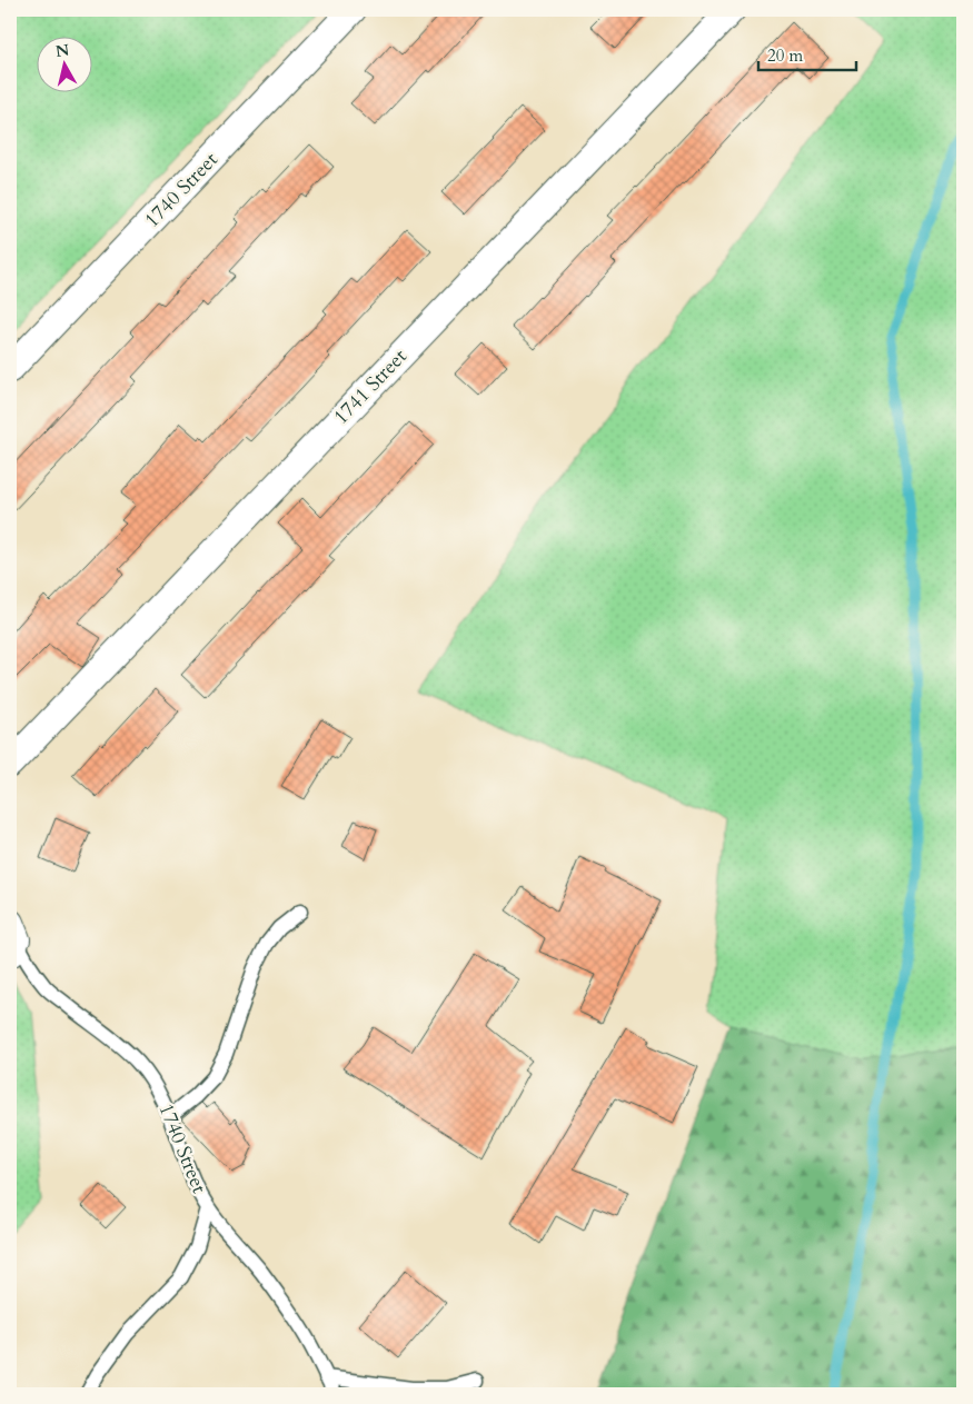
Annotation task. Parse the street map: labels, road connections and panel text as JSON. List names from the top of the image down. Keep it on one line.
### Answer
{"streets":{"street":["1740 Street","1741 Street"]},"scale_bar":"20 m","north":"top"}
